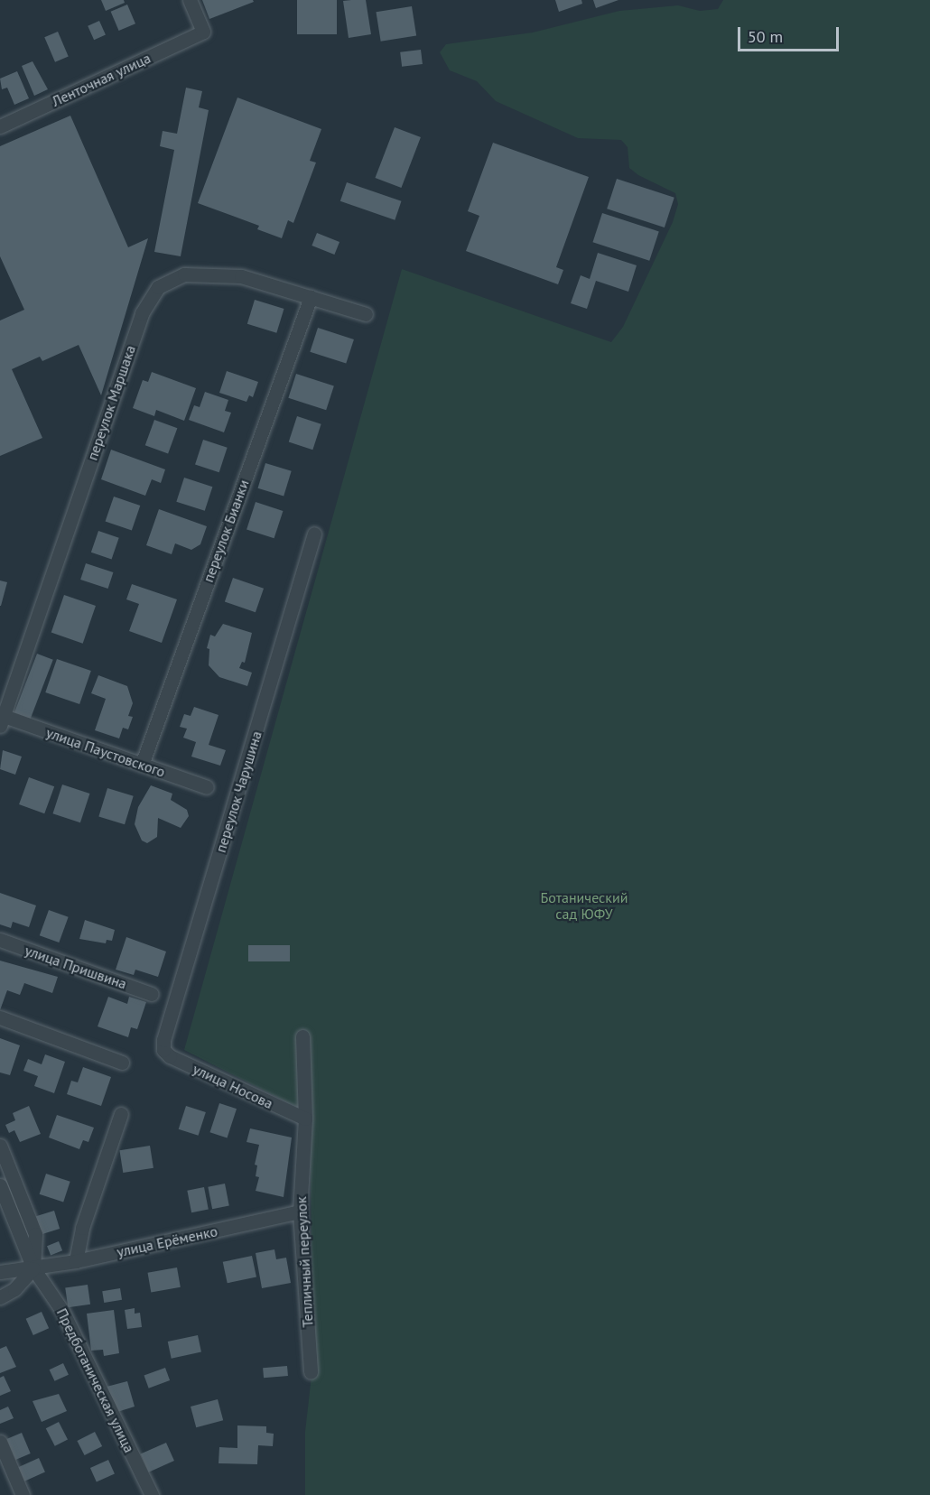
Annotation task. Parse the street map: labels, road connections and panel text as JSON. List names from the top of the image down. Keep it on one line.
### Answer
{"streets":{"street":["Ленточная улица","переулок Маршака","переулок Бианки","улица Паустовского","переулок Чарушина","улица Пришвина","улица Носова","улица Ерёменко","Тепличный переулок","Предботаническая улица"]},"crossings":[["переулок Маршака","переулок Бианки"],["переулок Маршака","улица Паустовского"],["переулок Бианки","улица Паустовского"],["переулок Чарушина","улица Носова"],["улица Носова","Тепличный переулок"],["улица Ерёменко","Тепличный переулок"],["улица Ерёменко","Предботаническая улица"]],"parks":["Ботанический сад ЮФУ"],"scale_bar":"50 m"}
